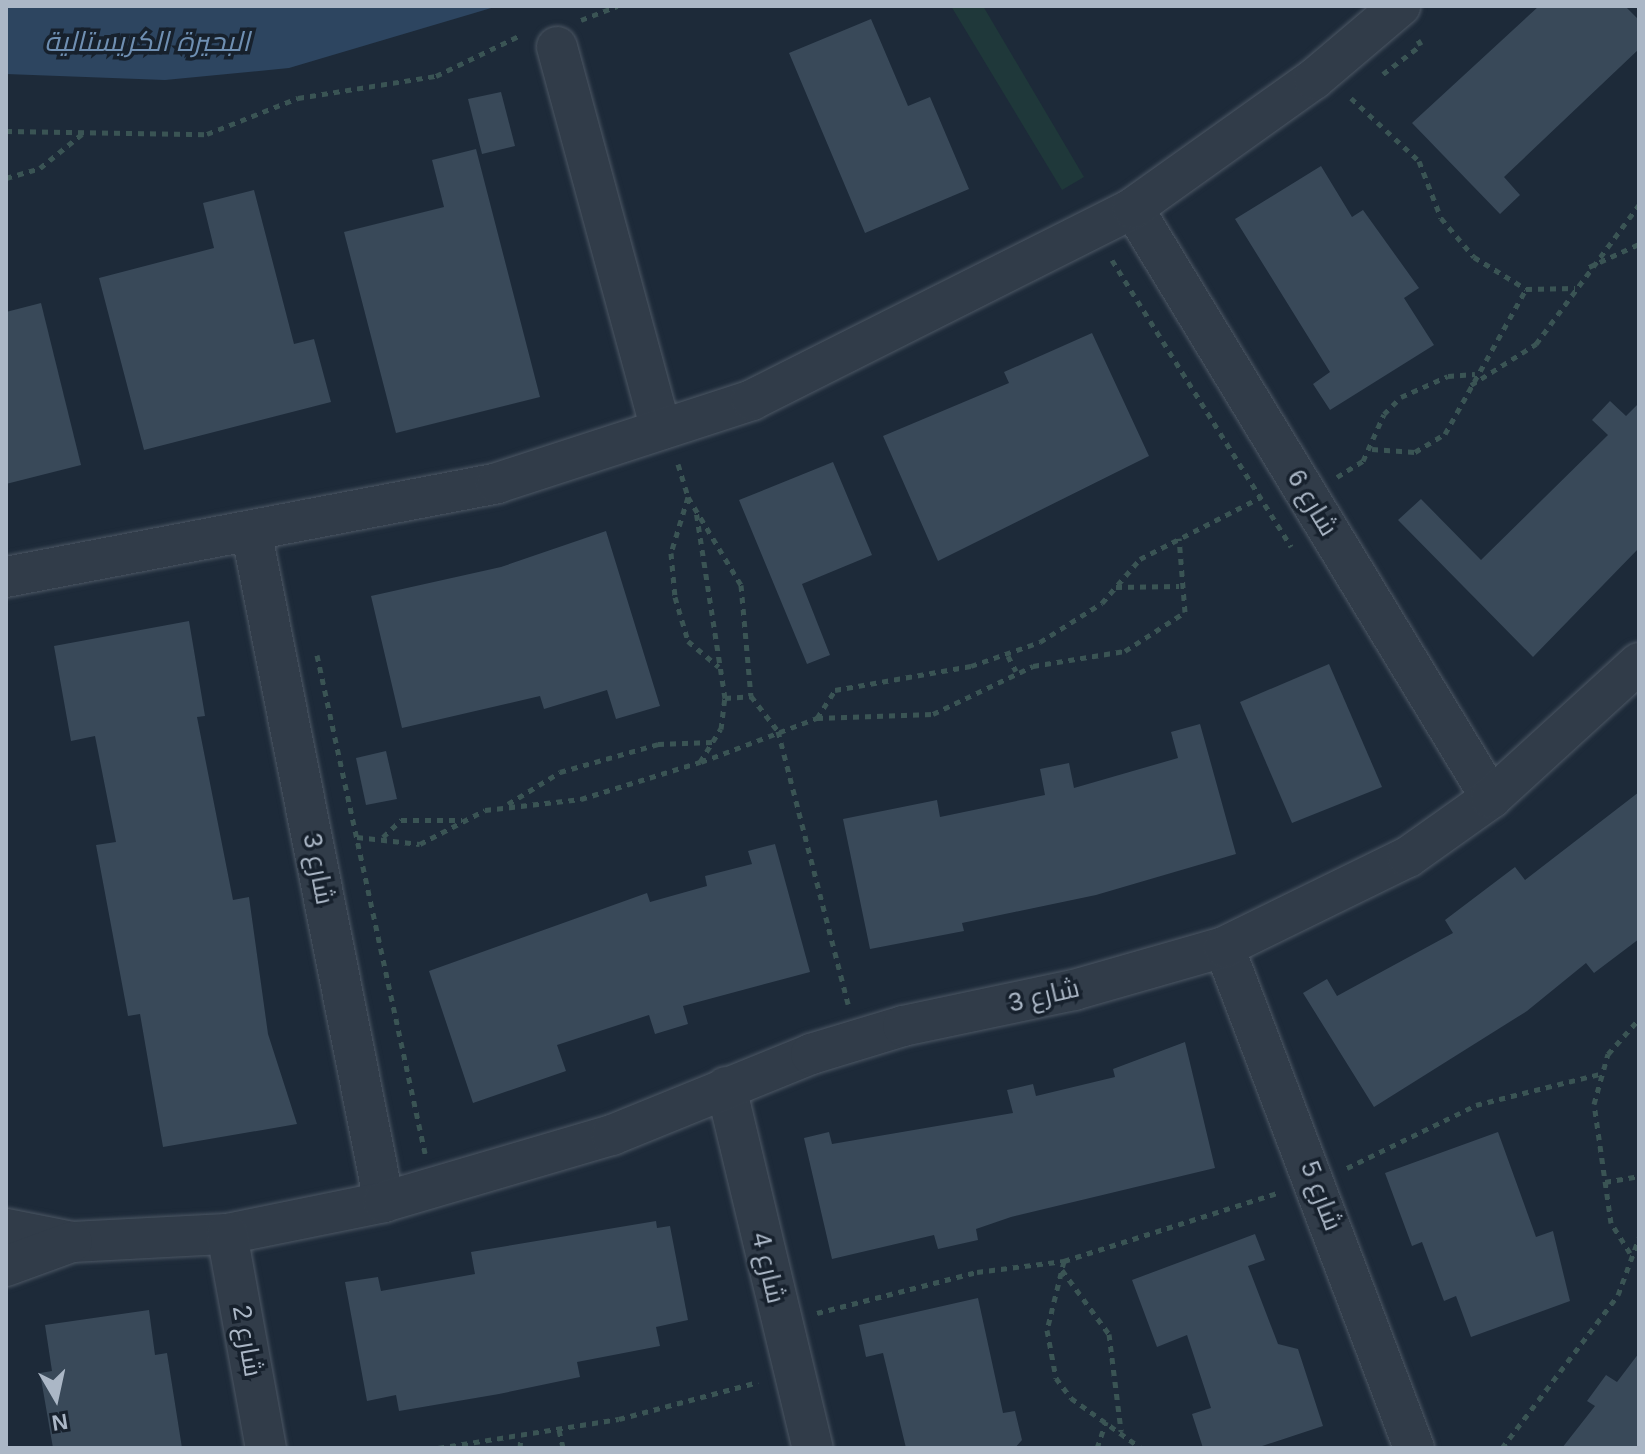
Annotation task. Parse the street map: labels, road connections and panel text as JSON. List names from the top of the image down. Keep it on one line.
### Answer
{"streets":{"street":["شارع 6","شارع 3","شارع 5","شارع 4","شارع 2"]},"crossings":[["شارع 6","شارع 3"],["شارع 3","شارع 5"],["شارع 3","شارع 4"],["شارع 3","شارع 2"]],"water":["البحيرة الكريستالية"],"north":"bottom"}
